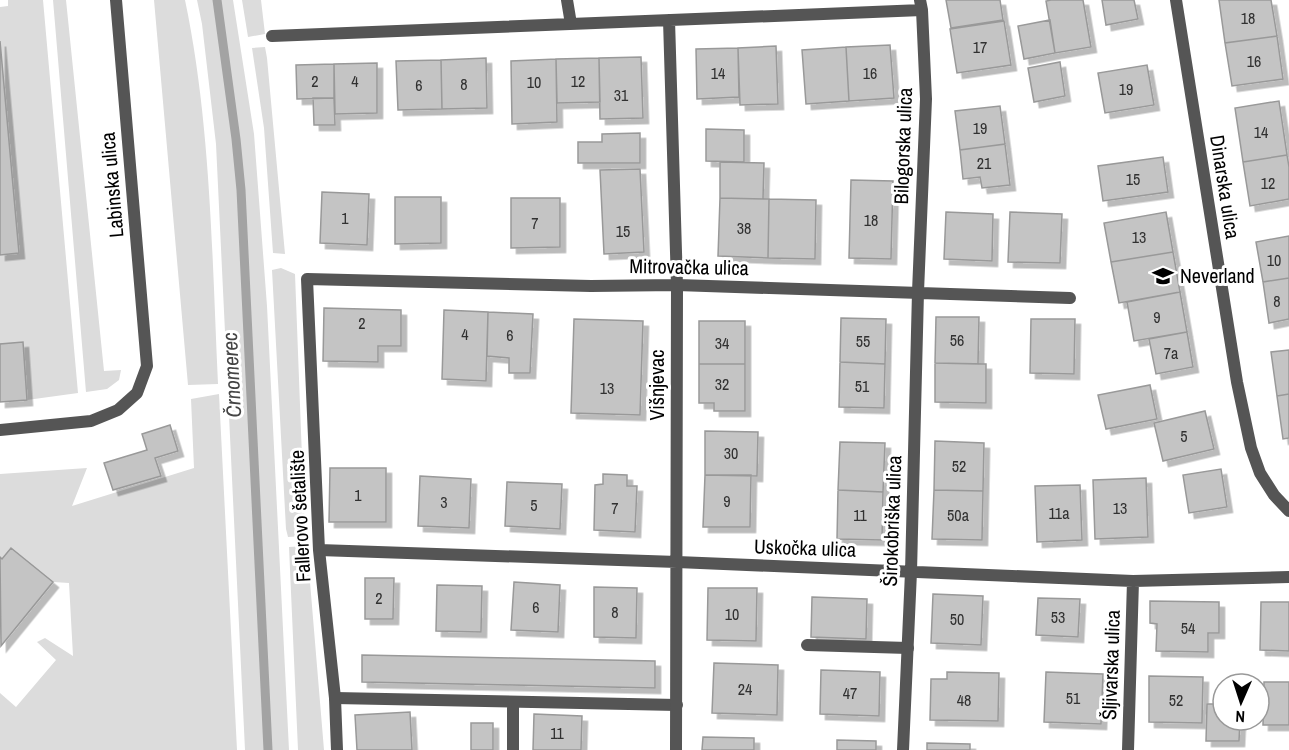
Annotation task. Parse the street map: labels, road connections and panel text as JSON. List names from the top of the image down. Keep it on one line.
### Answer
{"streets":{"street":["Bilogorska ulica","Labinska ulica","Dinarska ulica","Mitrovačka ulica","Višnjevac","Fallerovo šetalište","Širokobriška ulica","Uskočka ulica","Šljivarska ulica"]},"crossings":[["Bilogorska ulica","Mitrovačka ulica"],["Bilogorska ulica","Širokobriška ulica"],["Mitrovačka ulica","Višnjevac"],["Mitrovačka ulica","Fallerovo šetalište"],["Mitrovačka ulica","Širokobriška ulica"],["Višnjevac","Uskočka ulica"],["Fallerovo šetalište","Uskočka ulica"],["Širokobriška ulica","Uskočka ulica"],["Uskočka ulica","Šljivarska ulica"]],"water":["Črnomerec"],"places":{"school or university":["Neverland"]},"house_numbers":["18","17","16","14","16","2","4","12","10","8","6","19","31","19","14","21","15","12","1","18","7","38","15","13","10","8","9","2","4","6","56","55","34","7a","32","51","13","5","30","52","1","9","3","5","7","13","11a","11","50a","2","6","8","10","53","50","54","24","47","51","48","52","11"],"north":"bottom"}
